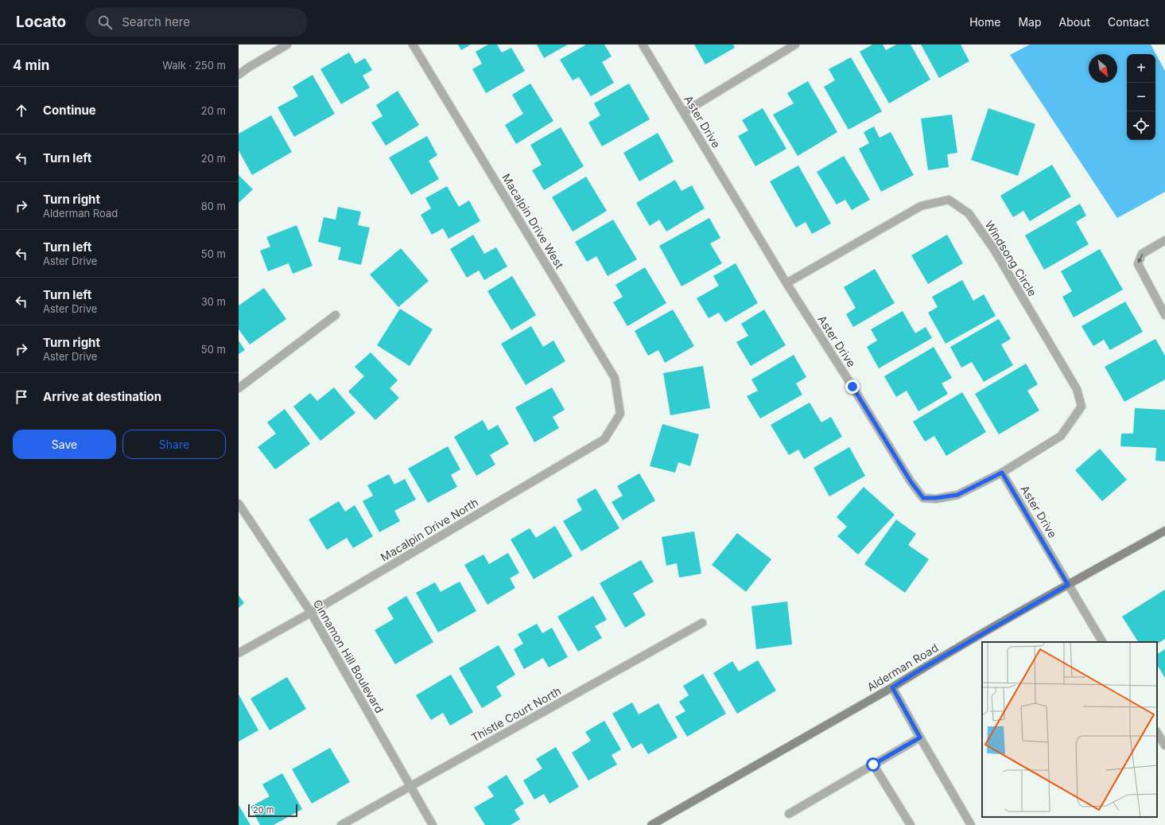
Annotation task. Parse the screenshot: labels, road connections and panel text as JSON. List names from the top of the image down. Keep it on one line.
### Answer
{"streets":{"street":["Aster Drive","Macalpin Drive West","Windsong Circle","Macalpin Drive North","Cinnamon Hill Boulevard","Alderman Road","Thistle Court North"]},"crossings":[["Aster Drive","Windsong Circle"],["Aster Drive","Alderman Road"],["Macalpin Drive West","Macalpin Drive North"],["Macalpin Drive North","Cinnamon Hill Boulevard"],["Cinnamon Hill Boulevard","Thistle Court North"]],"scale_bar":"20 m","north":"bottom right","page":{"header":"Locato","search":"Search here","nav":["Home","Map","About","Contact"],"heading":["4 min","Walk · 250 m"],"map_buttons":["+","−"],"list":[["Continue","20 m"],["Turn left","20 m"],["Turn right","Alderman Road","80 m"],["Turn left","Aster Drive","50 m"],["Turn left","Aster Drive","30 m"],["Turn right","Aster Drive","50 m"],"Arrive at destination"],"buttons":["Save","Share"],"scale":"20 m"}}
